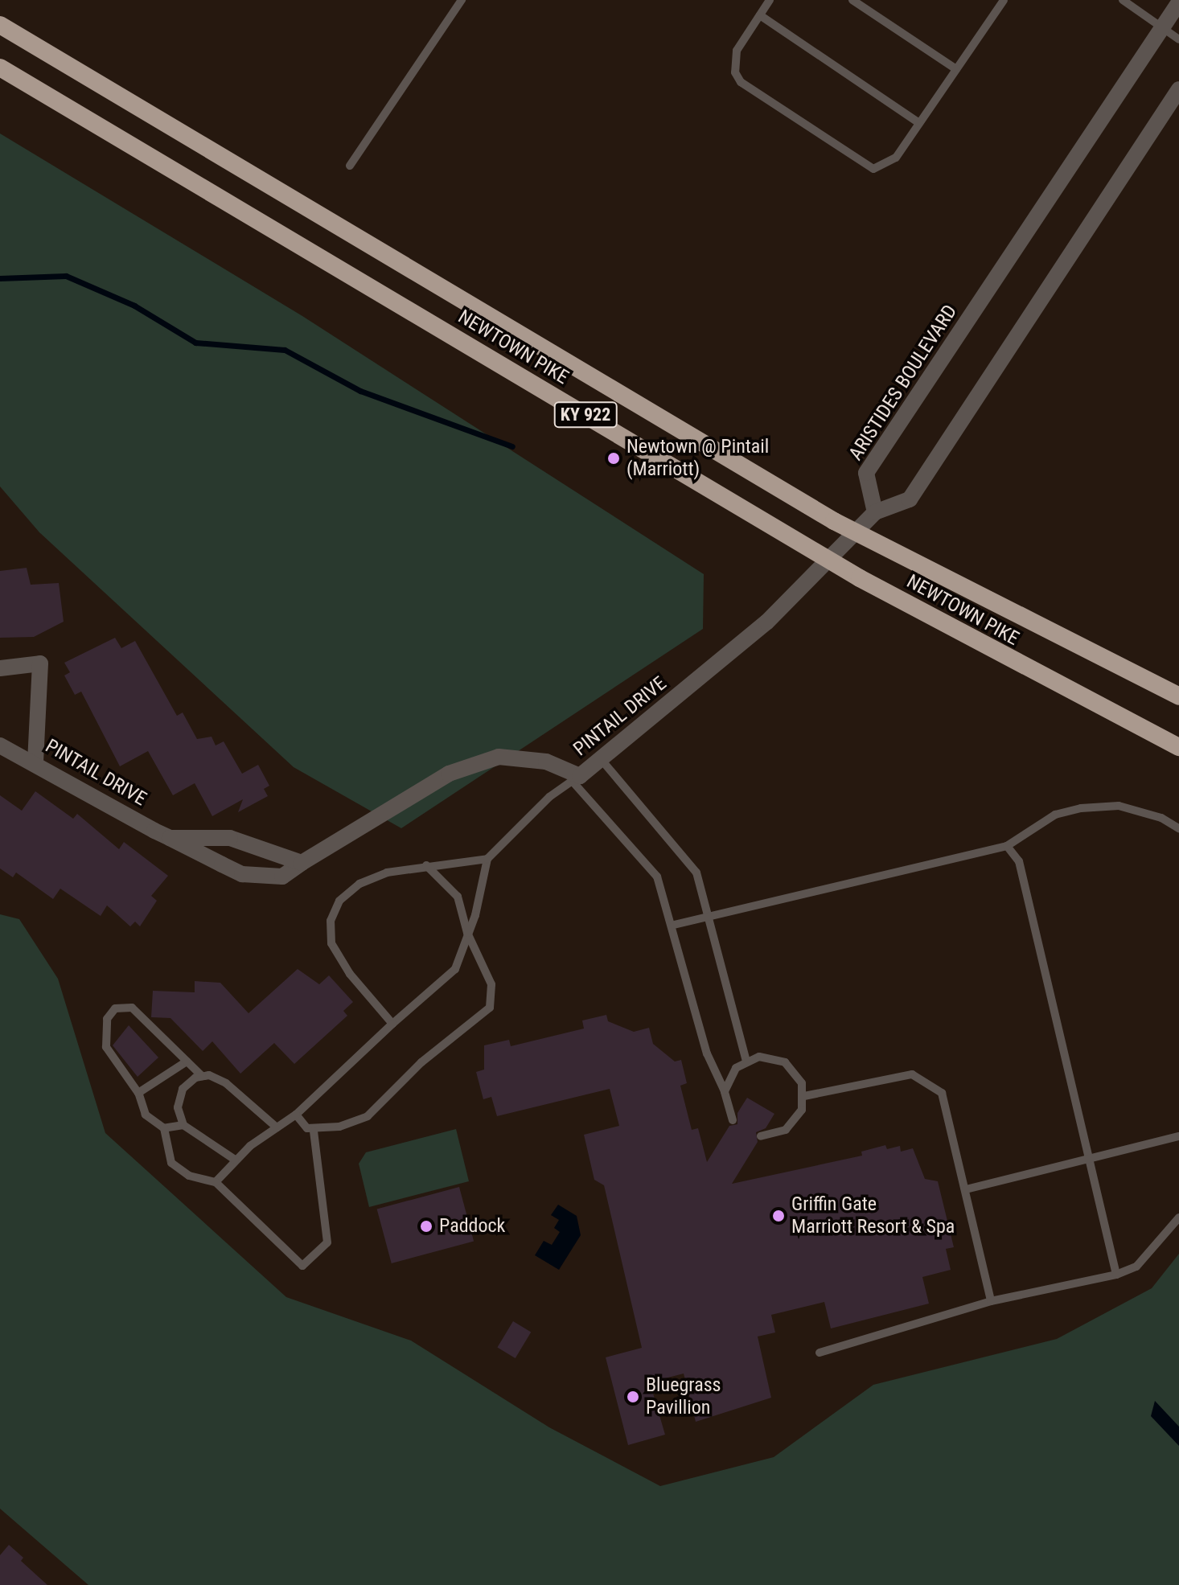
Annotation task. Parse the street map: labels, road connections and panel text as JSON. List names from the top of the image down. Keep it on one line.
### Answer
{"streets":{"highway":["NEWTOWN PIKE","KY 922"],"street":["ARISTIDES BOULEVARD","PINTAIL DRIVE"]},"crossings":[["NEWTOWN PIKE","PINTAIL DRIVE"],["ARISTIDES BOULEVARD","PINTAIL DRIVE"]],"places":["Newtown @ Pintail (Marriott)","Griffin Gate Marriott Resort & Spa","Paddock","Bluegrass Pavillion"]}
